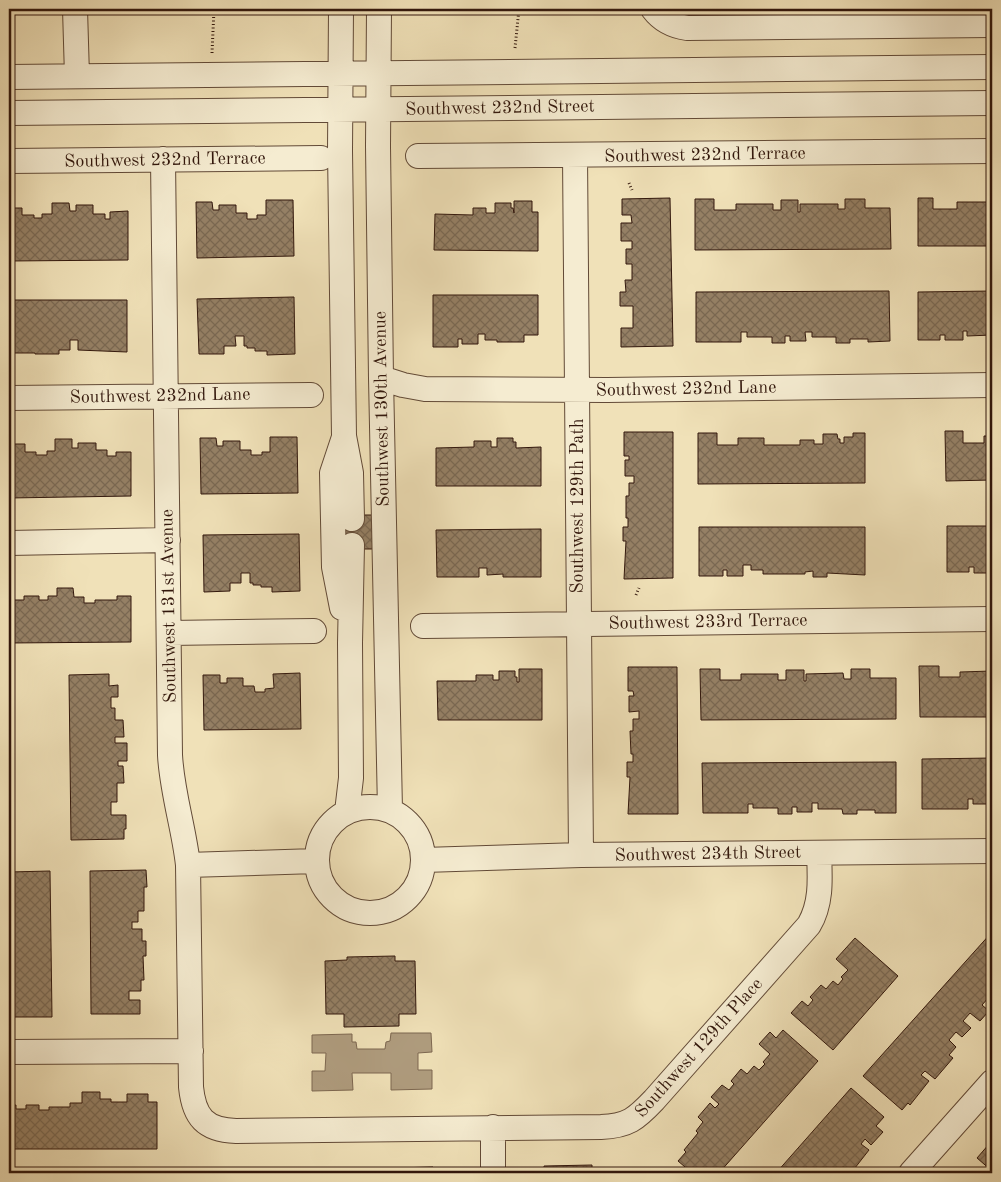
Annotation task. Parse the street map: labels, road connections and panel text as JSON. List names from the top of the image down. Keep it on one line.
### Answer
{"streets":{"street":["Southwest 232nd Street","Southwest 232nd Terrace","Southwest 232nd Lane","Southwest 130th Avenue","Southwest 129th Path","Southwest 131st Avenue","Southwest 233rd Terrace","Southwest 234th Street","Southwest 129th Place"]},"crossings":[["Southwest 232nd Street","Southwest 130th Avenue"],["Southwest 232nd Terrace","Southwest 129th Path"],["Southwest 232nd Terrace","Southwest 131st Avenue"],["Southwest 232nd Lane","Southwest 130th Avenue"],["Southwest 232nd Lane","Southwest 129th Path"],["Southwest 232nd Lane","Southwest 131st Avenue"],["Southwest 130th Avenue","Southwest 234th Street"],["Southwest 129th Path","Southwest 233rd Terrace"],["Southwest 129th Path","Southwest 234th Street"],["Southwest 131st Avenue","Southwest 129th Place"],["Southwest 234th Street","Southwest 129th Place"]]}
